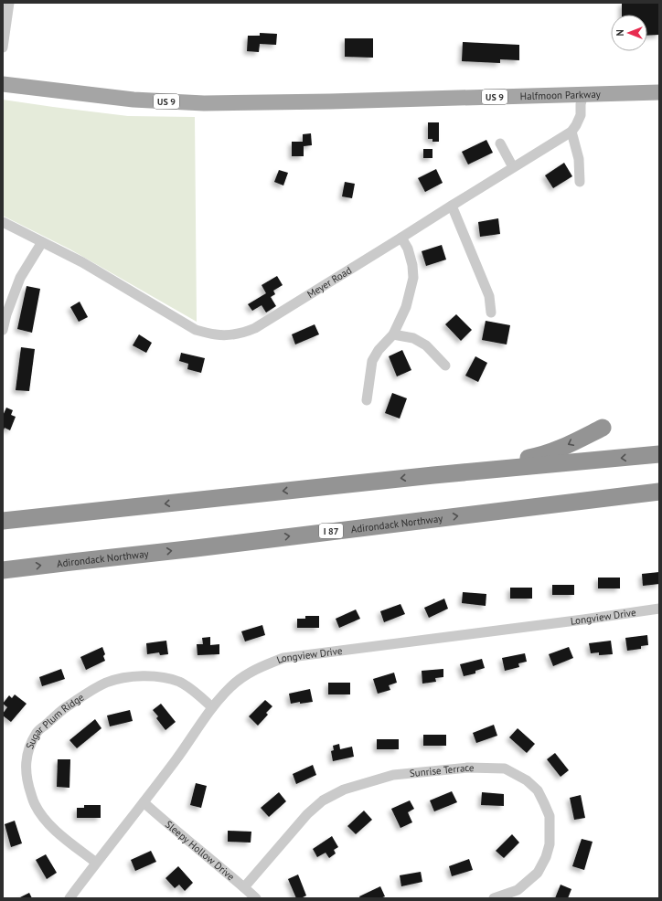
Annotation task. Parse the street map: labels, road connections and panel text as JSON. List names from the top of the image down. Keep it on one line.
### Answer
{"streets":{"highway":["Adirondack Northway","I 87"],"main road":["Halfmoon Parkway","US 9"],"street":["Meyer Road","Longview Drive","Sugar Plum Ridge","Sunrise Terrace","Sleepy Hollow Drive"]},"crossings":[["Halfmoon Parkway","Meyer Road"],["Longview Drive","Sugar Plum Ridge"],["Longview Drive","Sleepy Hollow Drive"],["Sunrise Terrace","Sleepy Hollow Drive"]],"north":"left"}
